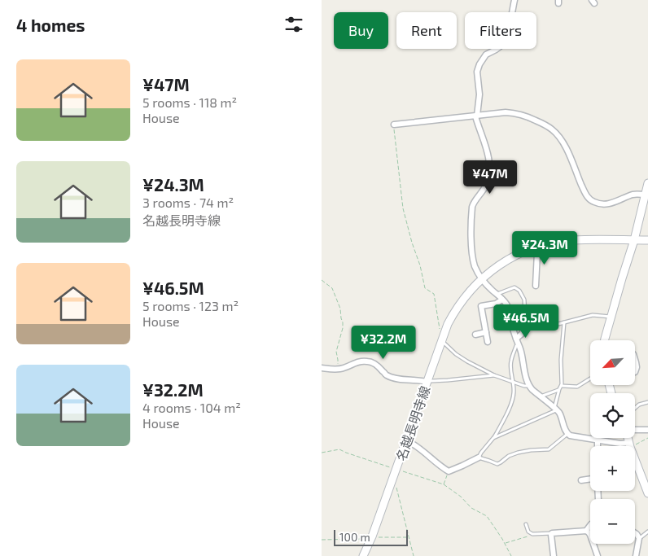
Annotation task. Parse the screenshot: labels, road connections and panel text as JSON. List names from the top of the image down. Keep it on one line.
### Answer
{"streets":{"main road":["名越長明寺線"]},"scale_bar":"100 m","north":"bottom left","page":{"heading":"4 homes","chip":["Buy","Rent","Filters"],"list":[{"name":"¥47M","note":"5 rooms · 118 m² · House"},{"name":"¥24.3M","note":"3 rooms · 74 m² · 名越長明寺線"},{"name":"¥46.5M","note":"5 rooms · 123 m² · House"},{"name":"¥32.2M","note":"4 rooms · 104 m² · House"}],"price":["¥47M","¥24.3M","¥46.5M","¥32.2M"],"map_buttons":["+","−"],"scale":"100 m"}}
